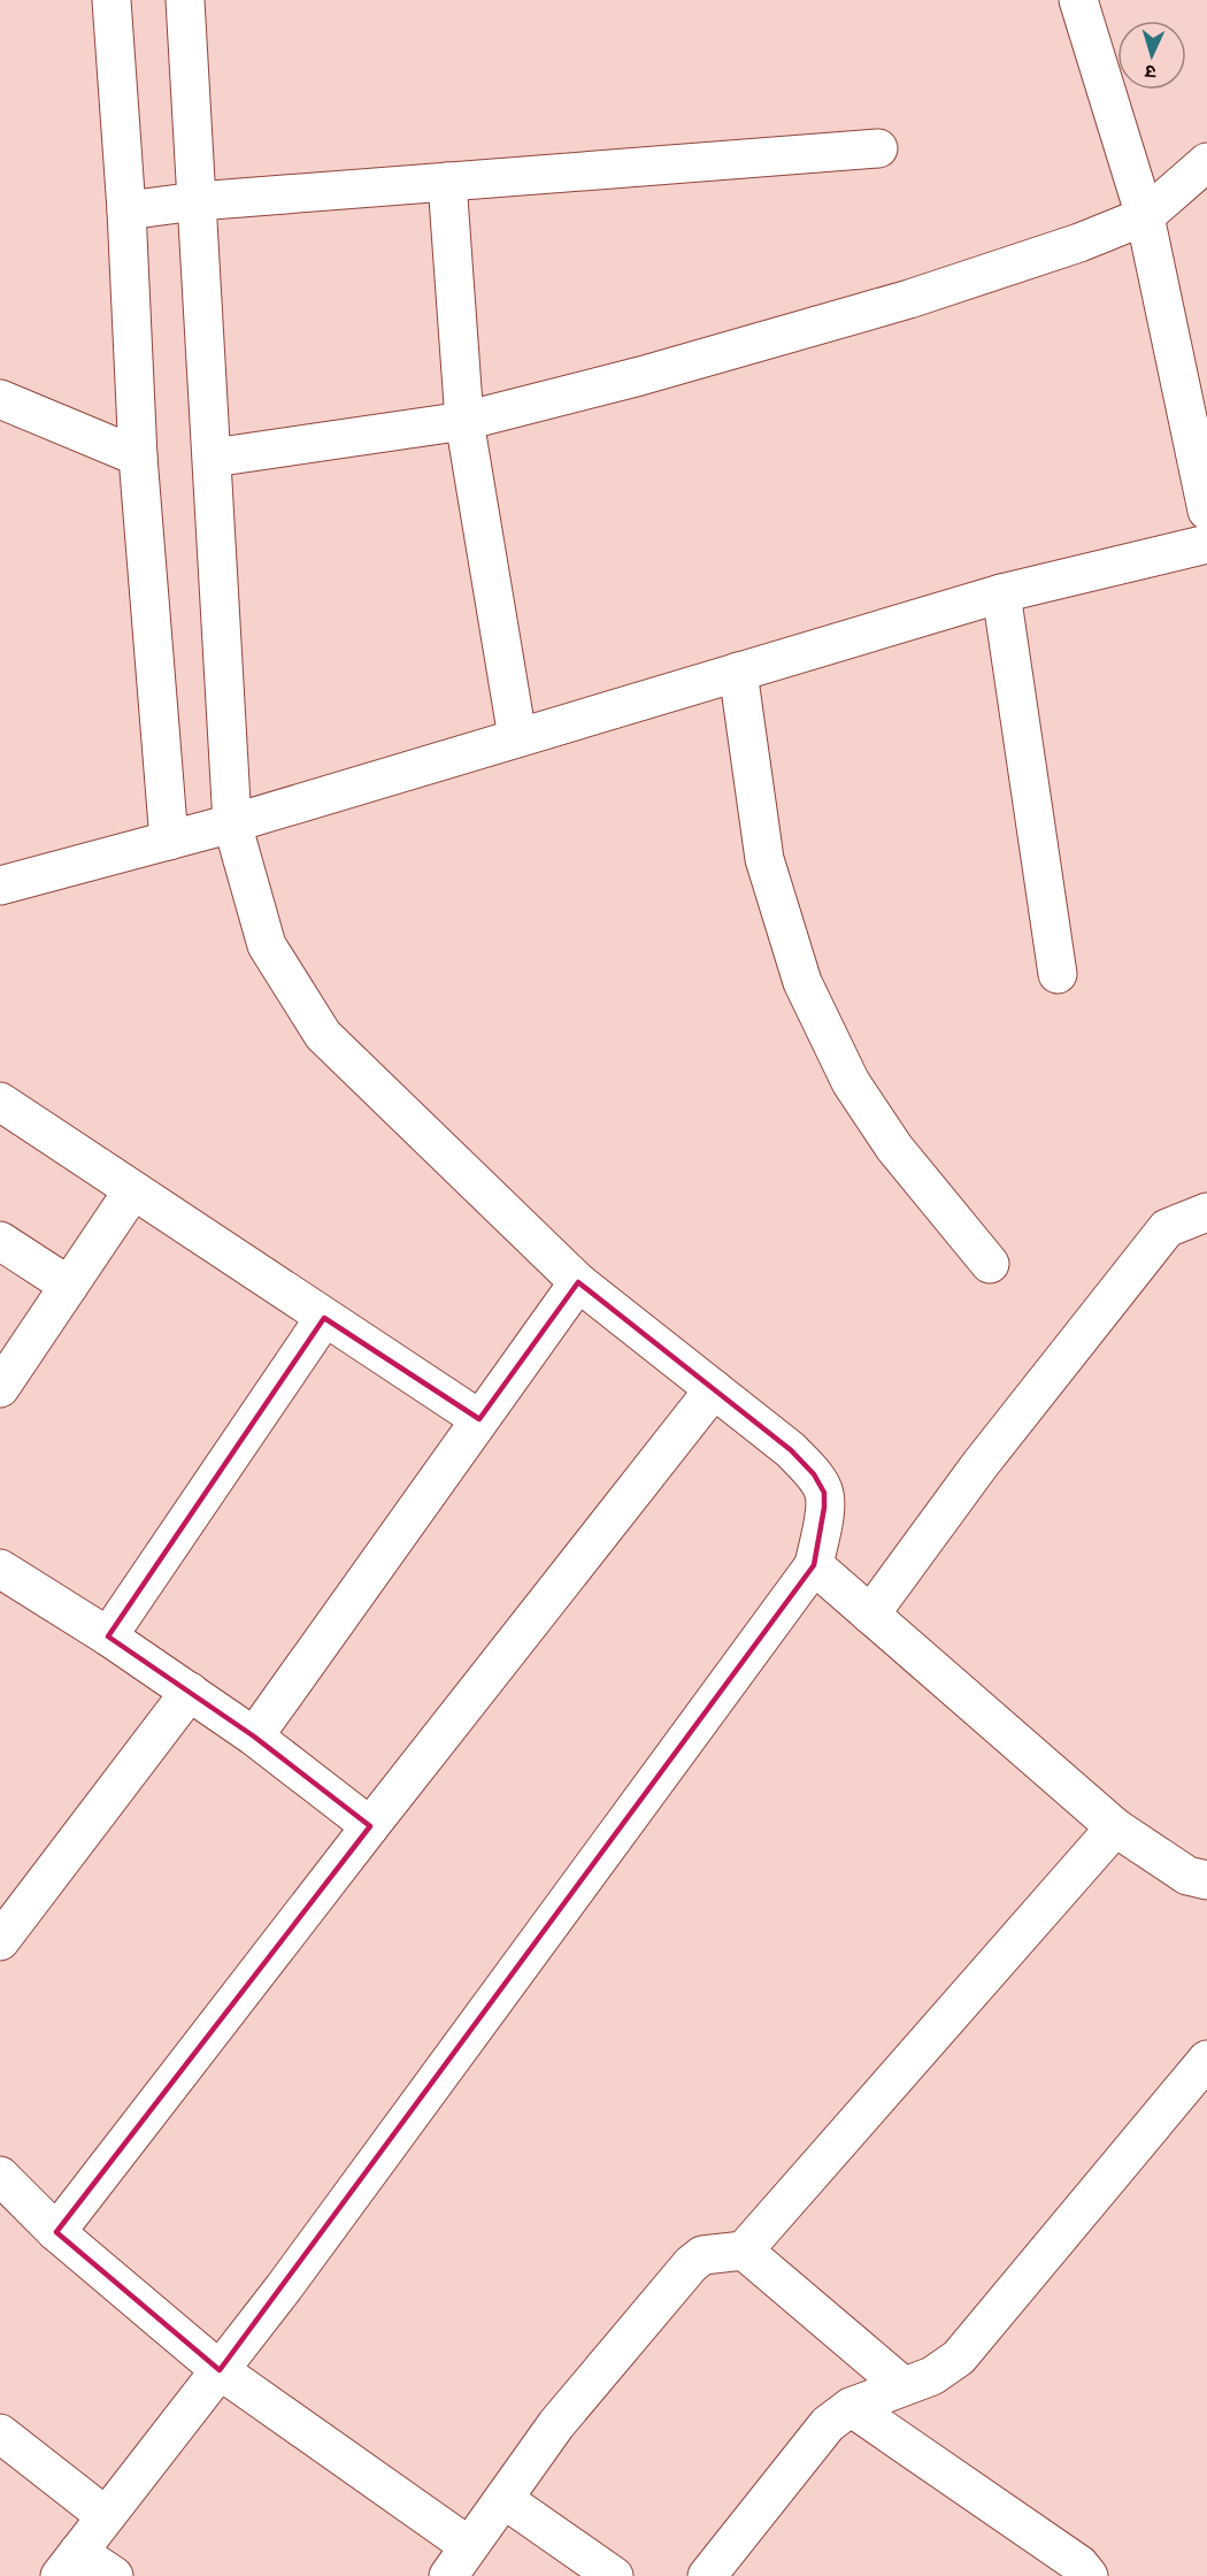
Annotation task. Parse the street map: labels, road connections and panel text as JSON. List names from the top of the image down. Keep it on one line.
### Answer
{"north":"bottom"}
